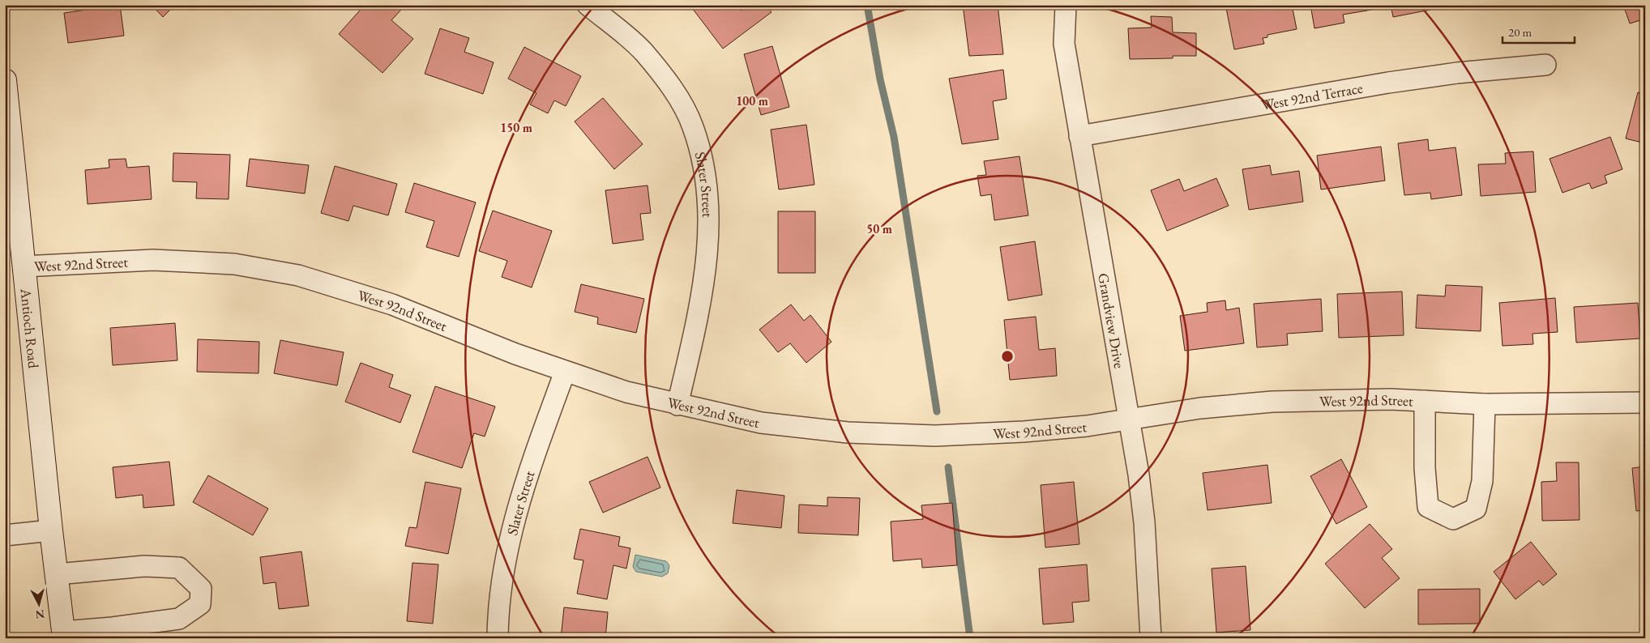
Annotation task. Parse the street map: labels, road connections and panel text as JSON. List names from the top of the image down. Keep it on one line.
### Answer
{"streets":{"main road":["Antioch Road"],"street":["West 92nd Terrace","Slater Street","West 92nd Street","Grandview Drive"]},"crossings":[["West 92nd Terrace","Grandview Drive"],["Slater Street","West 92nd Street"],["West 92nd Street","Grandview Drive"],["West 92nd Street","Antioch Road"]],"scale_bar":"20 m","north":"bottom","rings":["100 m","150 m","50 m"]}
